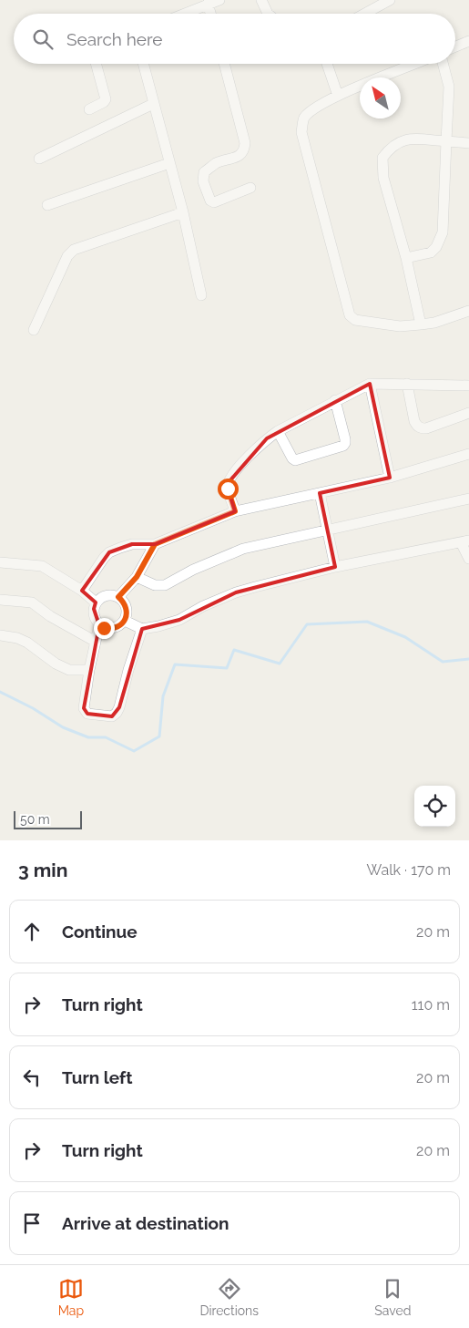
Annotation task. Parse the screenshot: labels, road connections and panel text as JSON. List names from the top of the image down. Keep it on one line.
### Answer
{"scale_bar":"50 m","north":"top left","page":{"search":"Search here","scale":"50 m","heading":["3 min","Walk · 170 m"],"list":[["Continue","20 m"],["Turn right","110 m"],["Turn left","20 m"],["Turn right","20 m"],"Arrive at destination"],"nav":["Map","Directions","Saved"]}}
